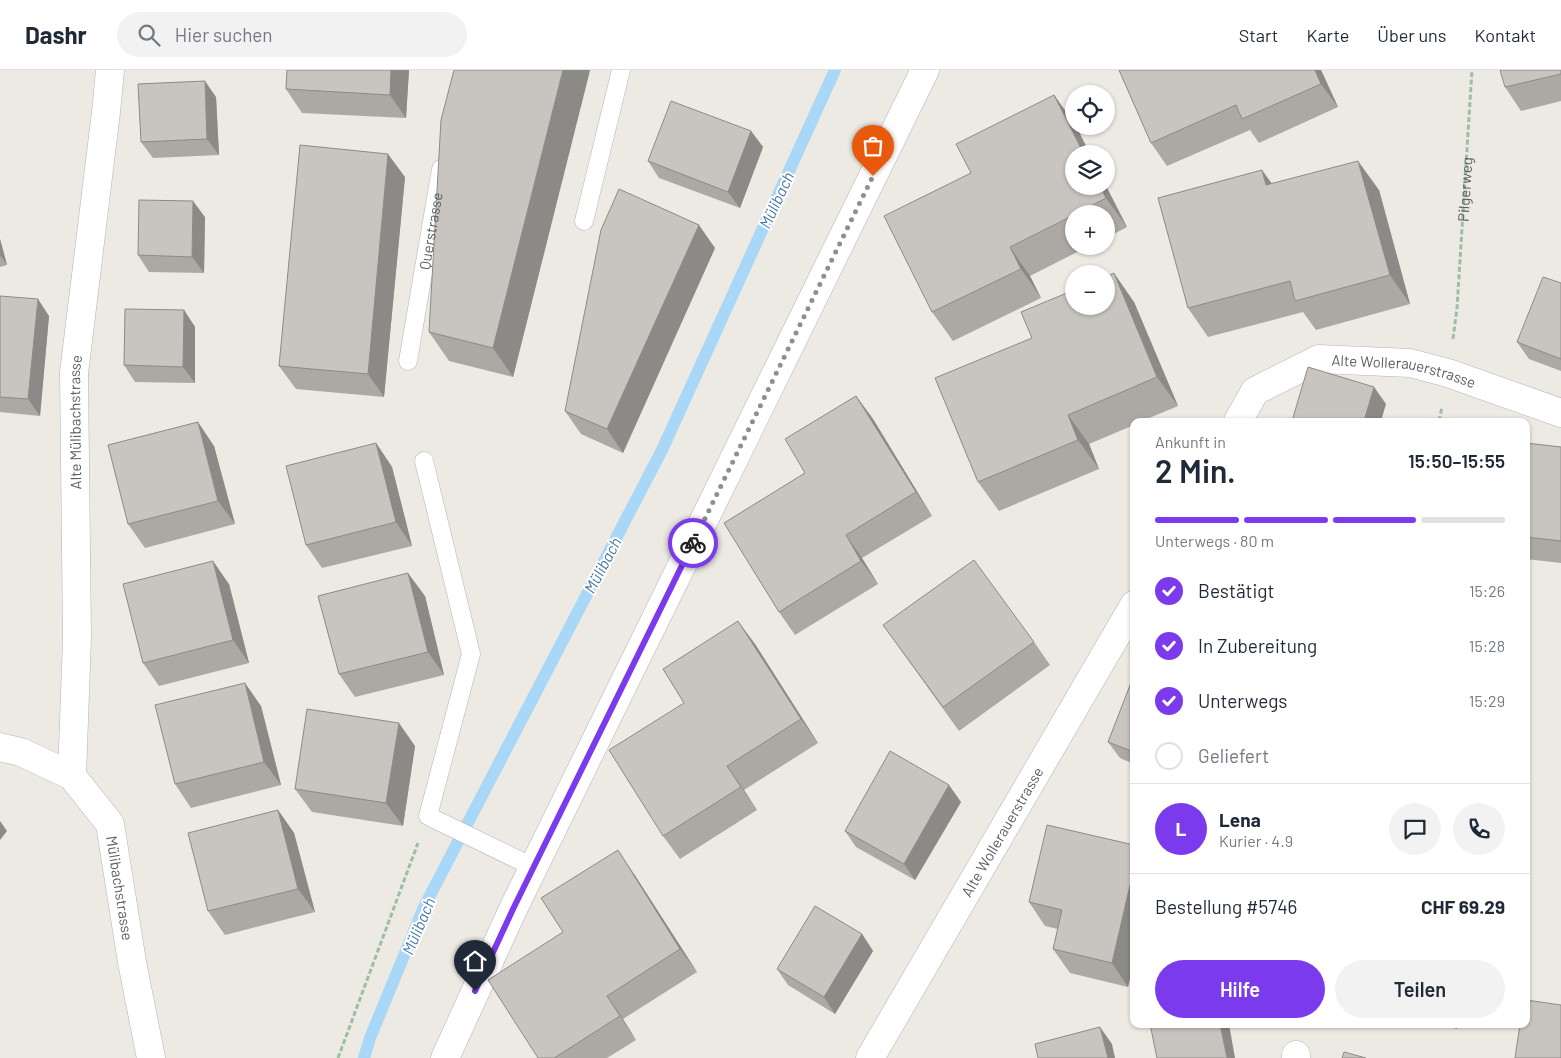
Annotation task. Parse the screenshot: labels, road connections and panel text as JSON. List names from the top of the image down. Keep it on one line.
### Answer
{"streets":{"street":["Alte Wollerauerstrasse","Alte Mülibachstrasse","Mülibachstrasse"],"lane":["Querstrasse"],"path":["Pilgerweg"]},"crossings":[["Alte Mülibachstrasse","Mülibachstrasse"]],"water":["Mülibach"],"page":{"header":"Dashr","search":"Hier suchen","nav":["Start","Karte","Über uns","Kontakt"],"map_buttons":["+","−"],"heading":["2 Min.","Ankunft in","15:50–15:55"],"panel":["Lena","Kurier · 4.9","Bestellung #5746","CHF 69.29"],"bar":"Unterwegs · 80 m","list":[["Bestätigt","15:26"],["In Zubereitung","15:28"],["Unterwegs","15:29"],"Geliefert"],"round":"L","buttons":["Hilfe","Teilen"]}}
